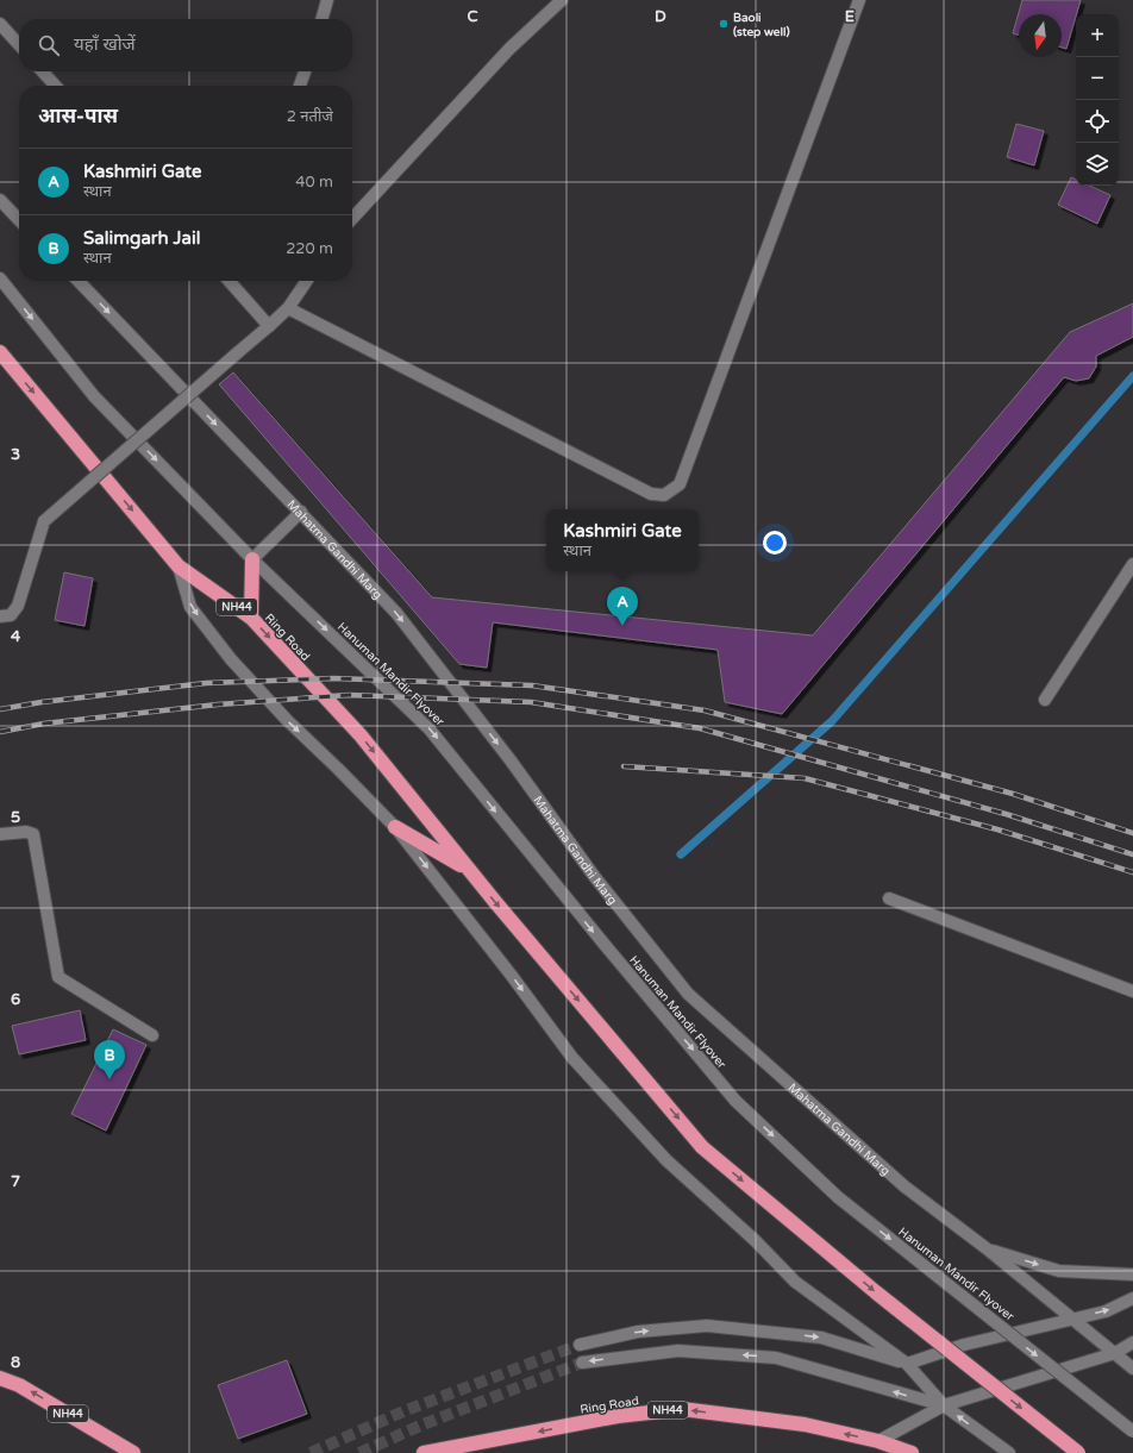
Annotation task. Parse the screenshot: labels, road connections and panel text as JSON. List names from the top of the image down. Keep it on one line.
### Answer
{"streets":{"highway":["NH44","Ring Road"],"street":["Mahatma Gandhi Marg","Hanuman Mandir Flyover"]},"one_way":["Mahatma Gandhi Marg"],"places":["Baoli (step well)"],"north":"bottom","page":{"map_buttons":["+","−"],"search":"यहाँ खोजें","heading":["आस-पास","2 नतीजे"],"list":[{"mark":"A","name":"Kashmiri Gate","note":"स्थान","value":"40 m"},{"mark":"B","name":"Salimgarh Jail","note":"स्थान","value":"220 m"}],"popup":["Kashmiri Gate","स्थान"],"pins":["A","B"]},"grid":{"columns":["C","D","E"],"rows":["3","4","5","6","7","8"]}}
